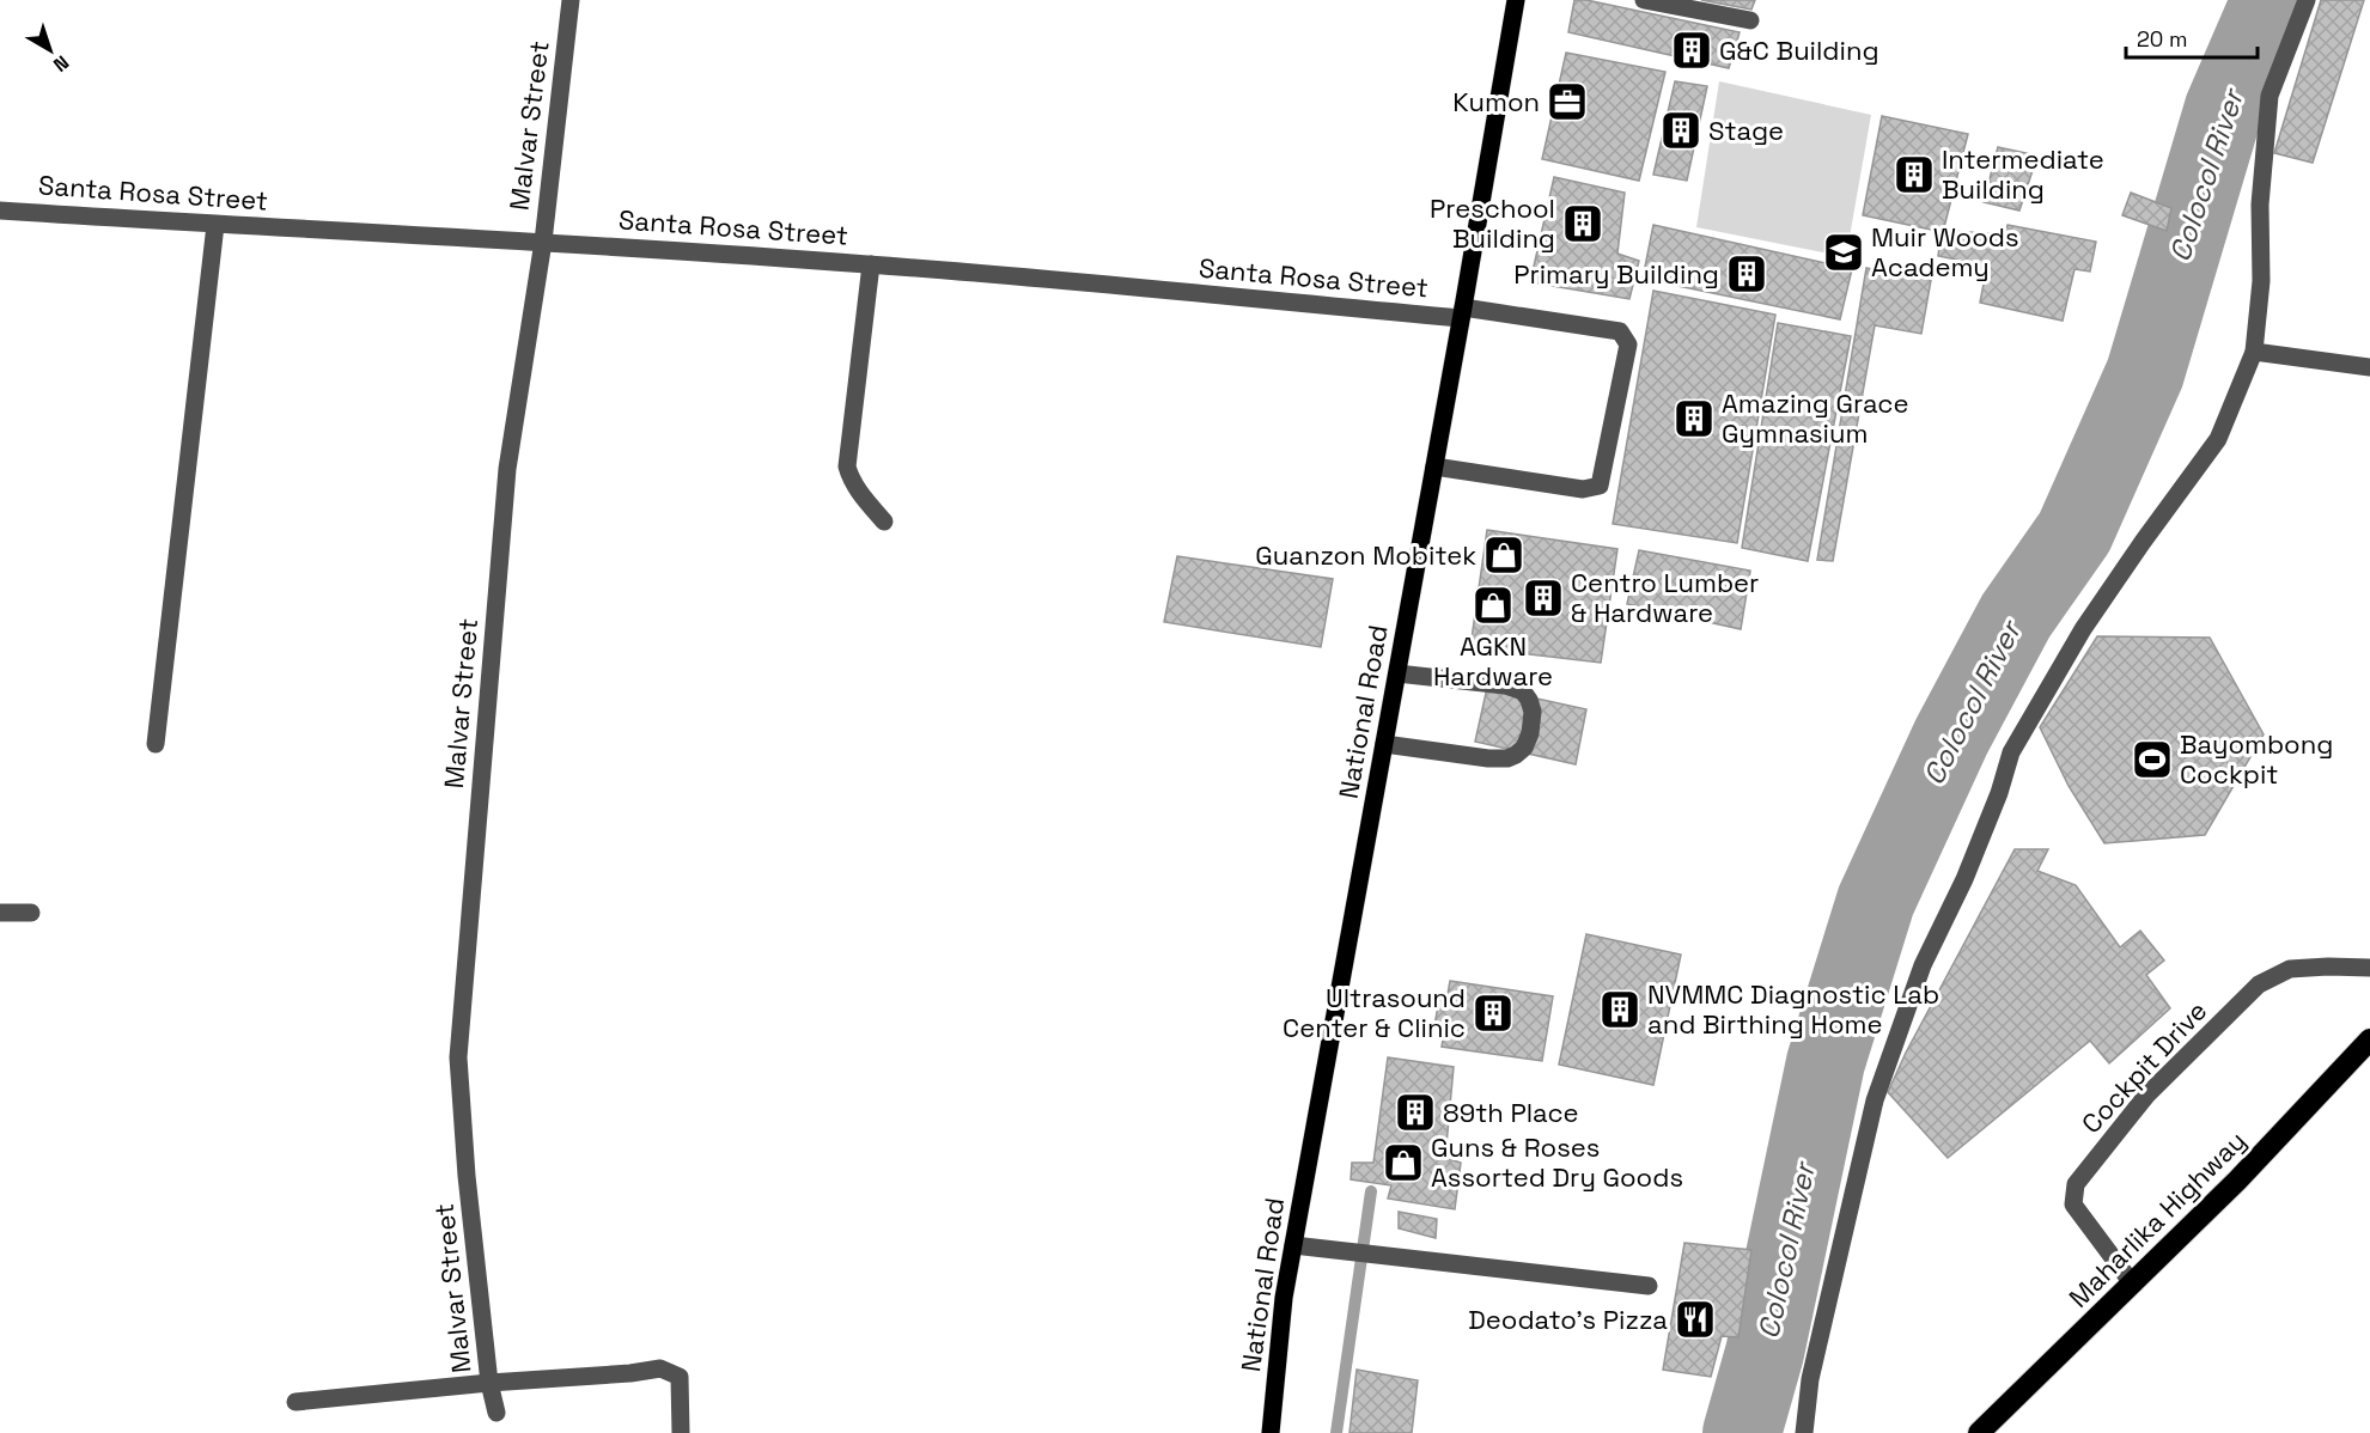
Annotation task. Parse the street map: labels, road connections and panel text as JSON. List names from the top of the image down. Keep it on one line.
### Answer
{"streets":{"highway":["Maharlika Highway"],"main road":["National Road"],"street":["Malvar Street","Santa Rosa Street","Cockpit Drive"]},"crossings":[["Malvar Street","Santa Rosa Street"],["Santa Rosa Street","National Road"],["Cockpit Drive","Maharlika Highway"]],"water":["Colocol River"],"places":{"building":["G&C Building","Stage","Intermediate Building","Preschool Building","Primary Building","Amazing Grace Gymnasium","Centro Lumber & Hardware","NVMMC Diagnostic Lab and Birthing Home","Ultrasound Center & Clinic","89th Place"],"office":["Kumon"],"school or university":["Muir Woods Academy"],"shop":["Guanzon Mobitek","AGKN Hardware","Guns & Roses Assorted Dry Goods"],"sports":["Bayombong Cockpit"],"restaurant":["Deodato's Pizza"]},"scale_bar":"20 m","north":"bottom right"}
